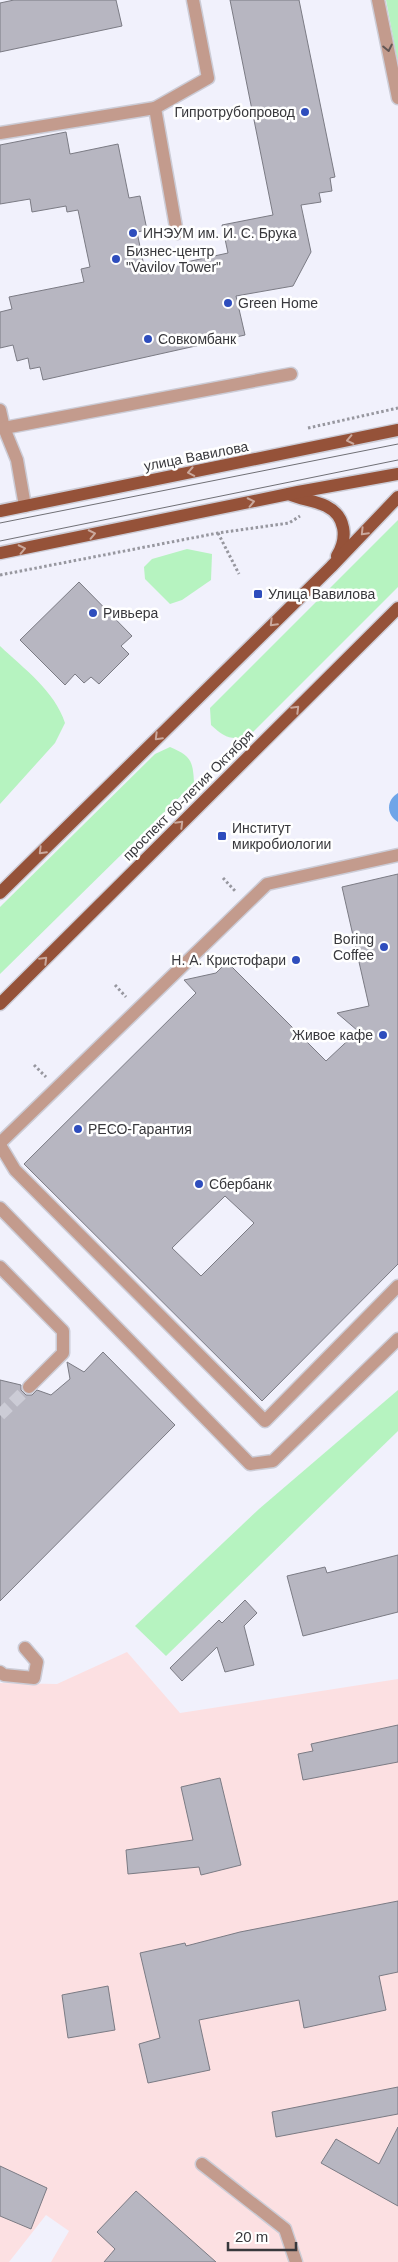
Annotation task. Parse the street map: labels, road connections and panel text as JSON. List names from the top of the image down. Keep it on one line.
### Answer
{"streets":{"main road":["улица Вавилова","проспект 60-летия Октября"]},"places":{"other":["Гипротрубопровод","ИНЭУМ им. И. С. Брука","Бизнес-центр \"Vavilov Tower\"","Green Home","Совкомбанк","Ривьера","Boring Coffee","Н. А. Кристофари","Живое кафе","РЕСО-Гарантия","Сбербанк"],"transit":["Улица Вавилова","Институт микробиологии"]},"scale_bar":"20 m"}
